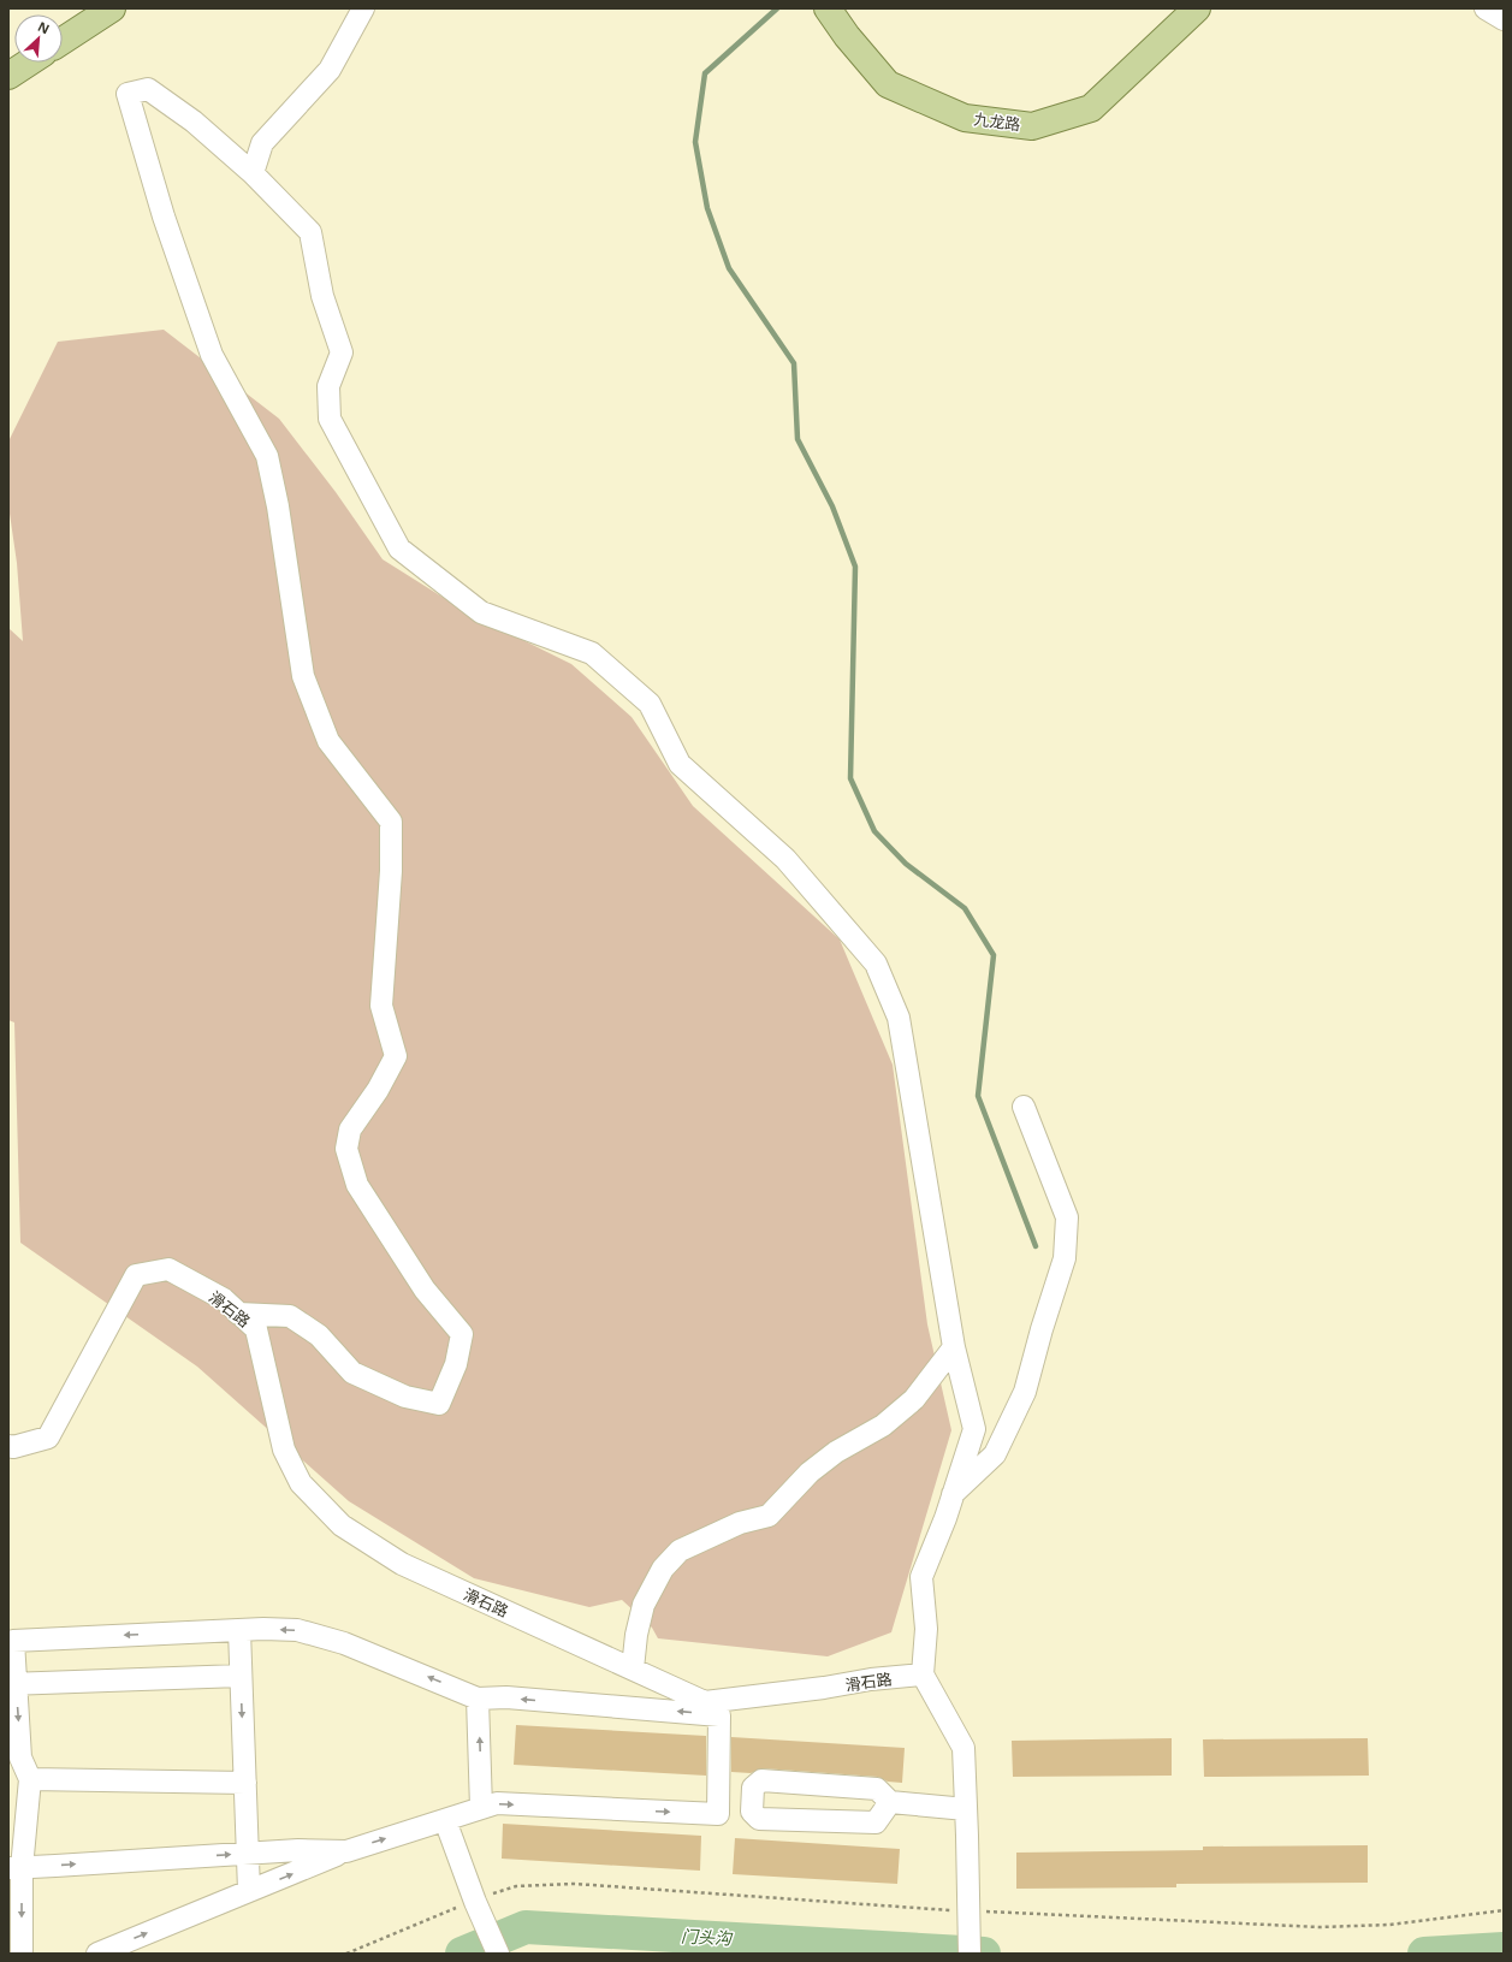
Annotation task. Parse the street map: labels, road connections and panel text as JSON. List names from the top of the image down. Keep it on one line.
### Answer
{"streets":{"main road":["九龙路"],"street":["滑石路"]},"water":["门头沟"],"north":"top right"}
